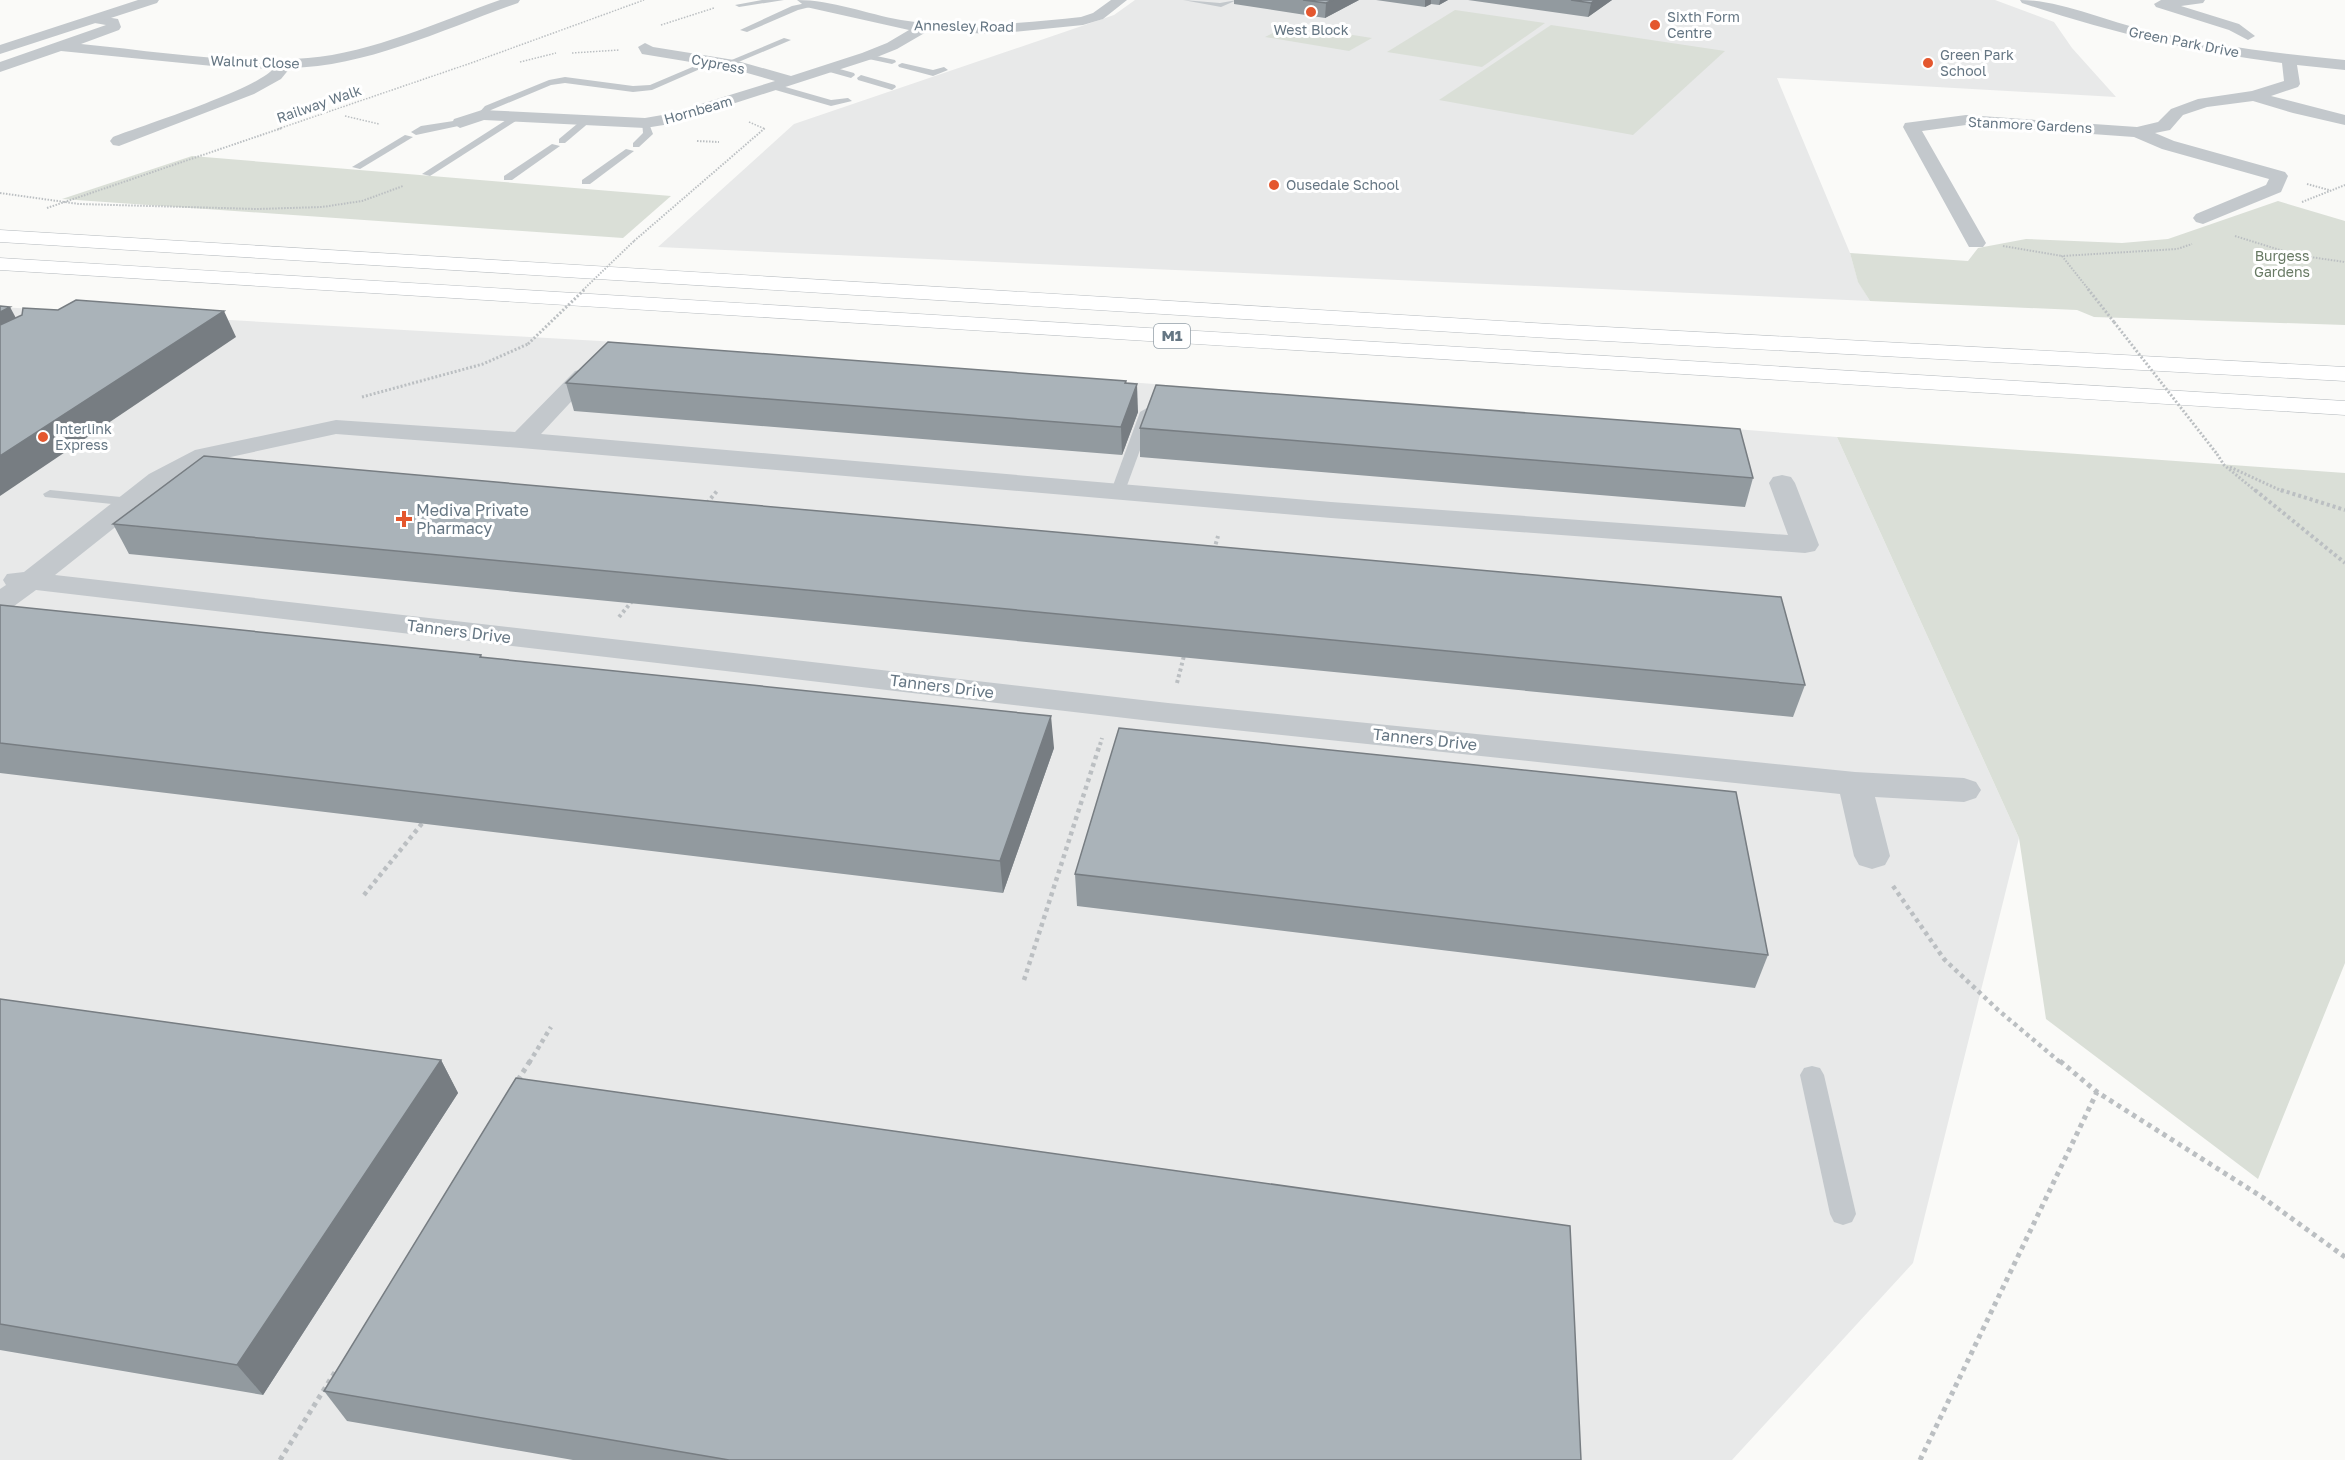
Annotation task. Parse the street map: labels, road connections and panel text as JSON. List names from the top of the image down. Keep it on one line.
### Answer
{"streets":{"highway":["M1"],"street":["Annesley Road","Green Park Drive","Walnut Close","Cypress","Hornbeam","Stanmore Gardens","Tanners Drive"],"path":["Railway Walk"]},"crossings":[["Annesley Road","Hornbeam"],["Green Park Drive","Stanmore Gardens"],["Cypress","Hornbeam"]],"parks":["Burgess Gardens"],"places":{"other":["West Block","Sixth Form Centre","Green Park School","Ousedale School","Interlink Express"],"health":["Mediva Private Pharmacy"]}}
